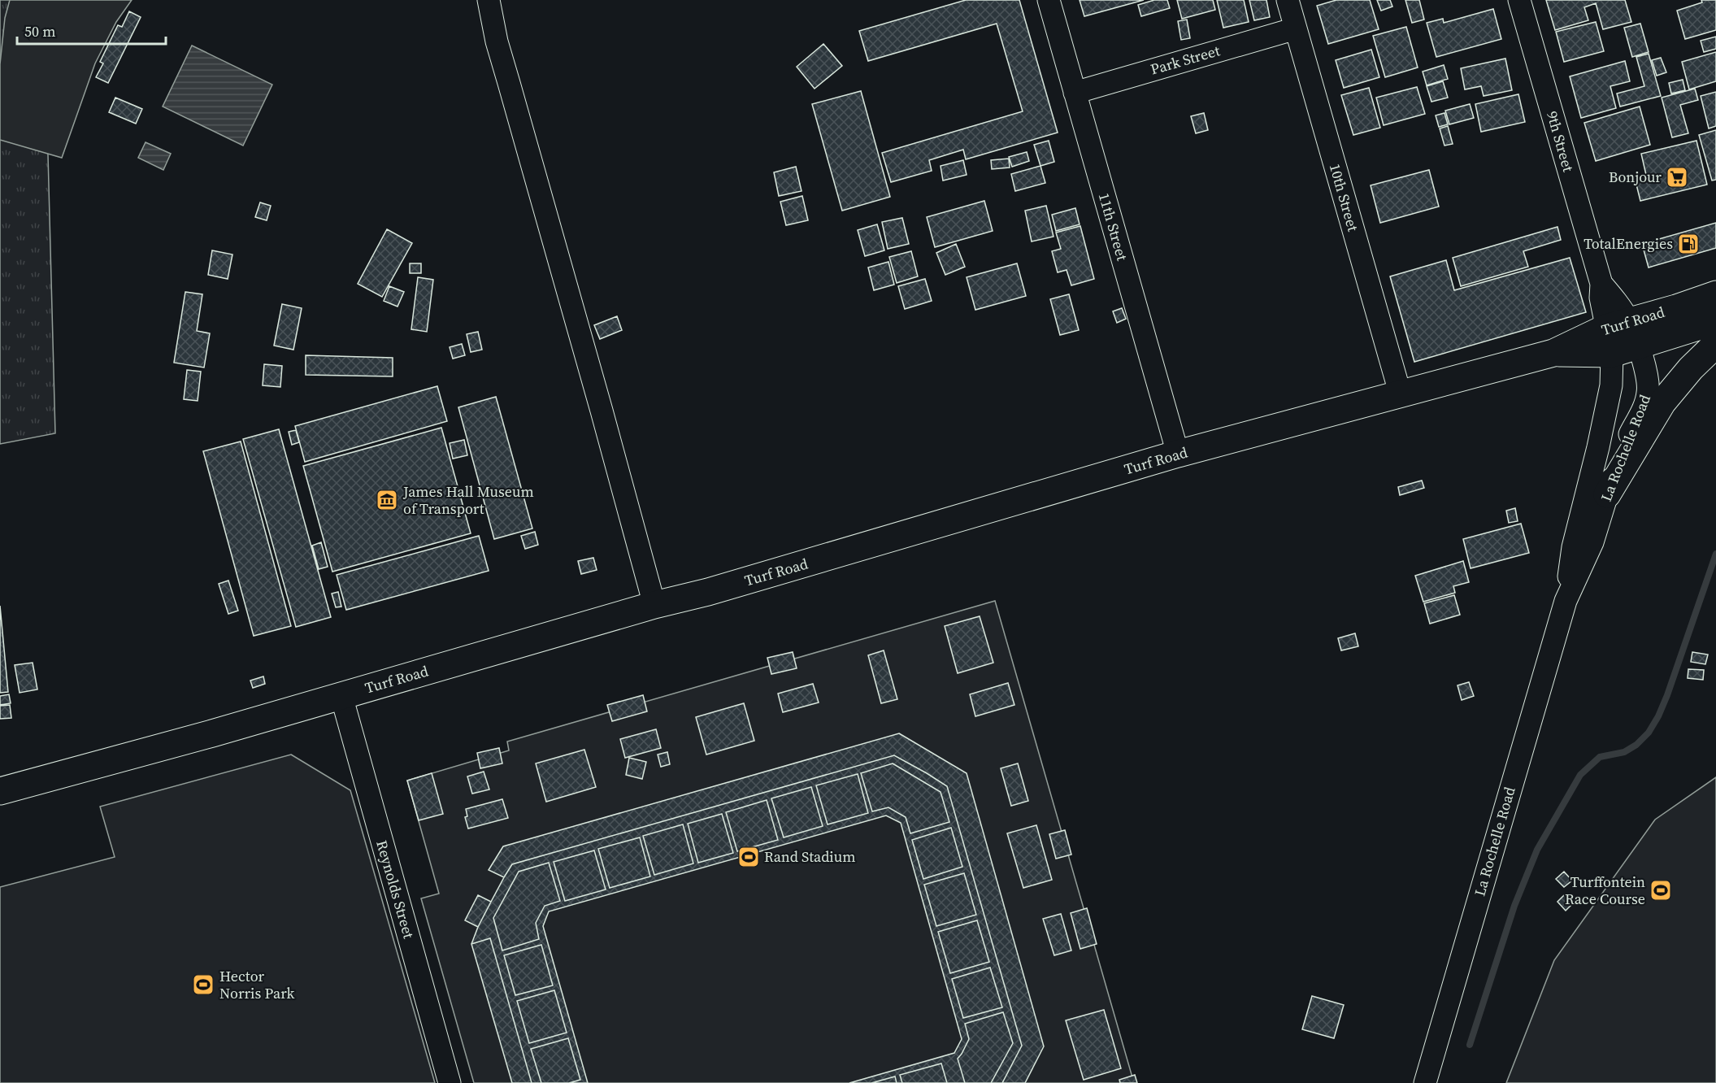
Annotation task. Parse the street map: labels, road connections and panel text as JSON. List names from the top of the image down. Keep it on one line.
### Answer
{"streets":{"main road":["Turf Road"],"street":["Park Street","9th Street","10th Street","11th Street","La Rochelle Road","Reynolds Street"]},"crossings":[["Park Street","10th Street"],["Park Street","11th Street"],["9th Street","Turf Road"],["9th Street","La Rochelle Road"],["10th Street","Turf Road"],["11th Street","Turf Road"],["Turf Road","La Rochelle Road"],["Turf Road","Reynolds Street"]],"places":{"supermarket":["Bonjour"],"fuel station":["TotalEnergies"],"museum":["James Hall Museum of Transport"],"sports":["Rand Stadium","Turffontein Race Course","Hector Norris Park"]},"scale_bar":"50 m"}
